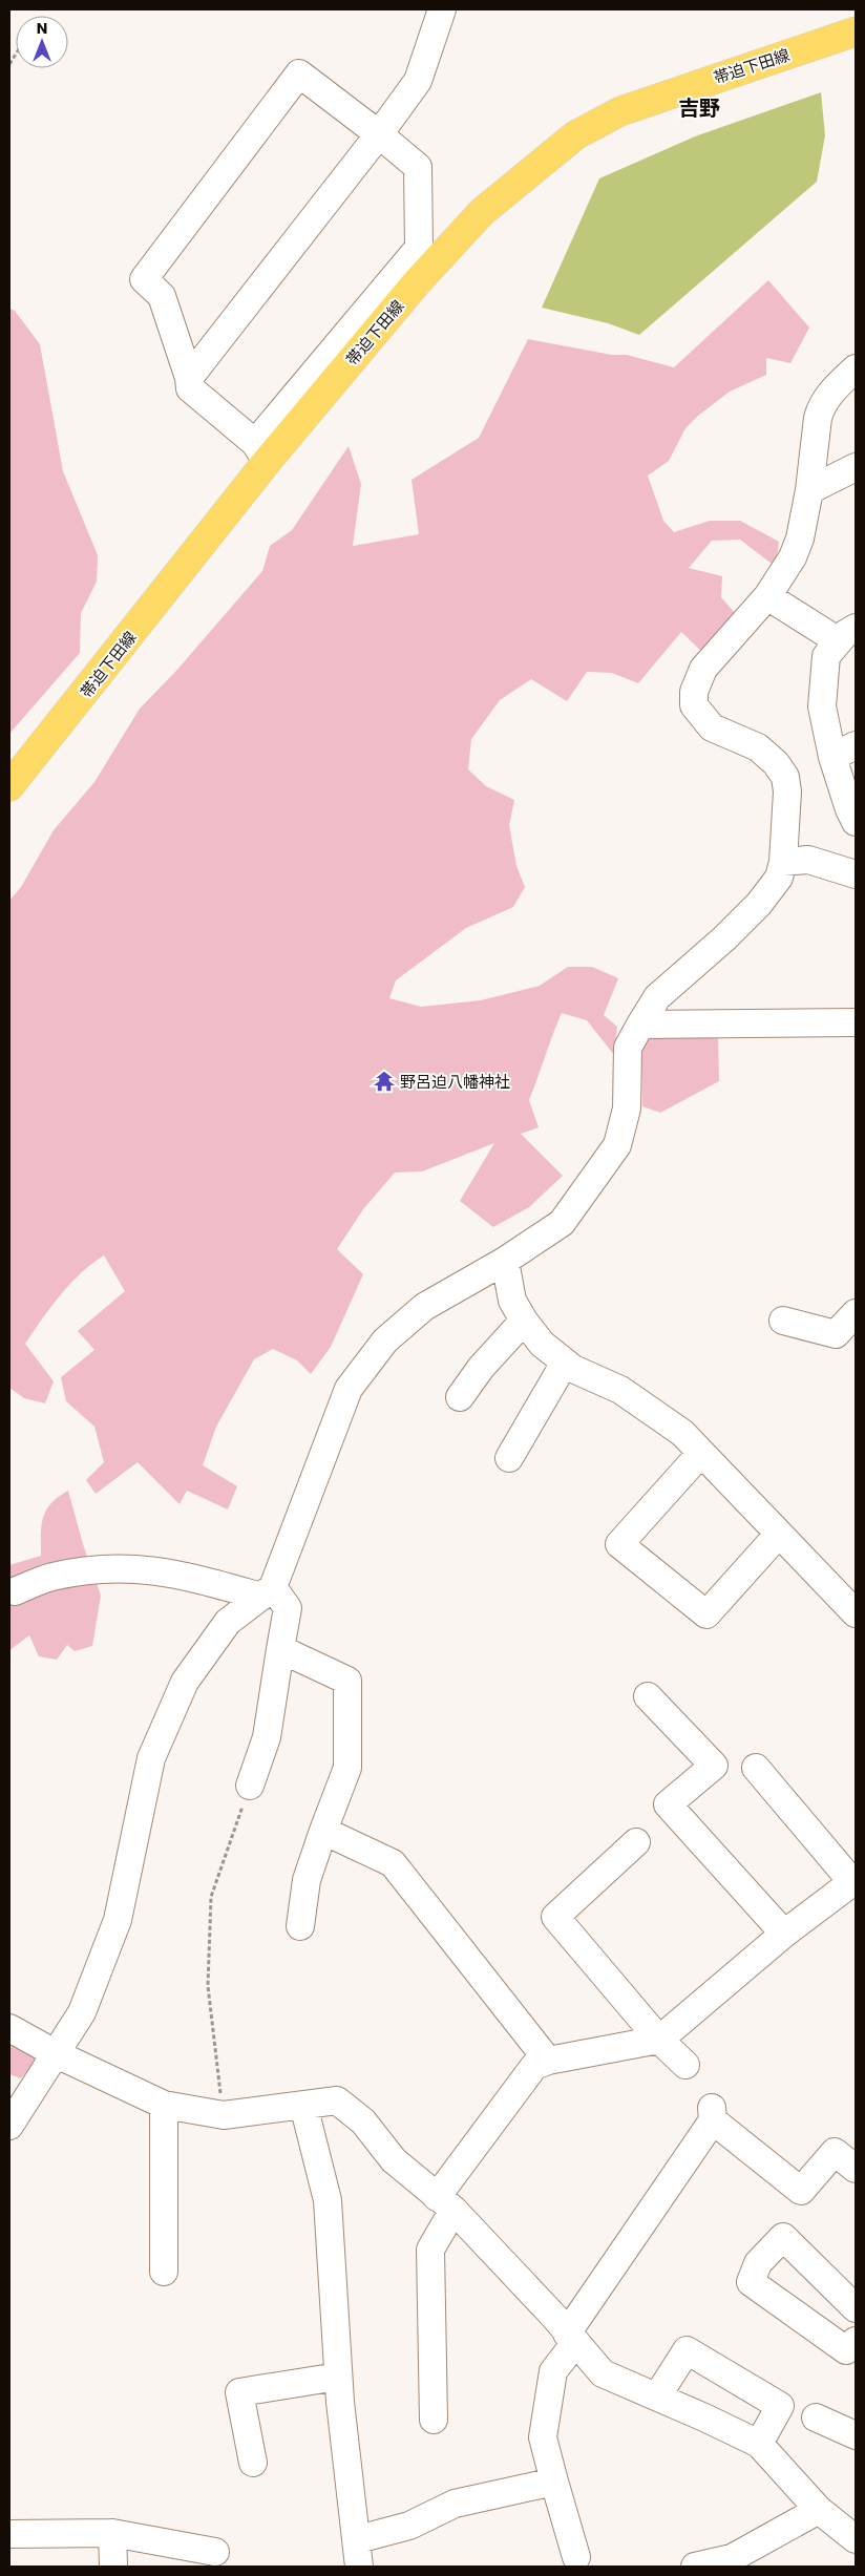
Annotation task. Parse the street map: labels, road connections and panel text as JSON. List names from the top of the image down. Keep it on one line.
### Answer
{"streets":{"main road":["帯迫下田線"]},"districts":["吉野"],"places":{"temple":["野呂迫八幡神社"]},"north":"top"}
